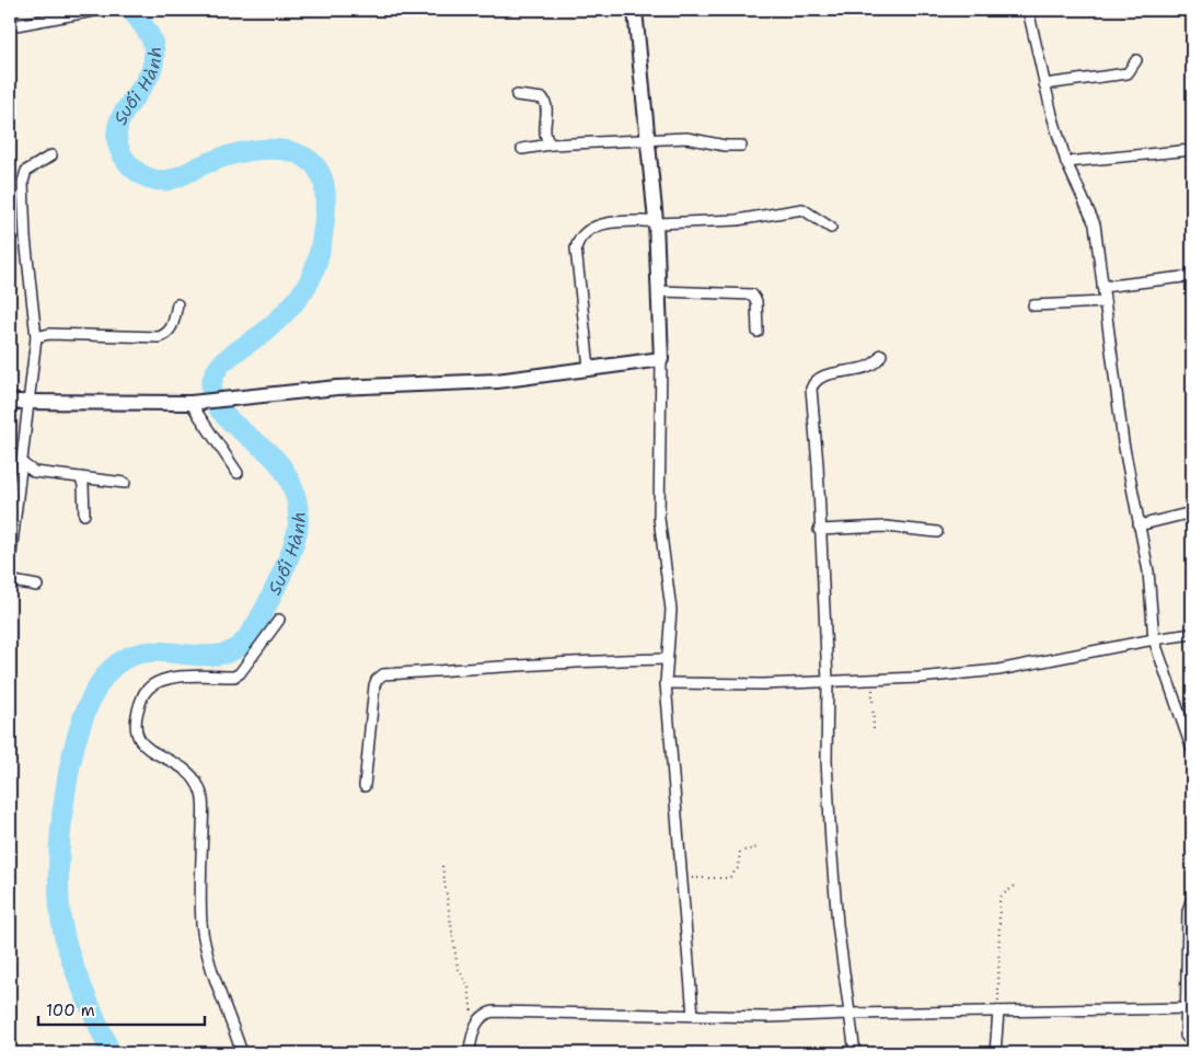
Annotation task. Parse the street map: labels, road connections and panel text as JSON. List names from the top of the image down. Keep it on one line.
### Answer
{"water":["Suối Hành"],"scale_bar":"100 m"}
